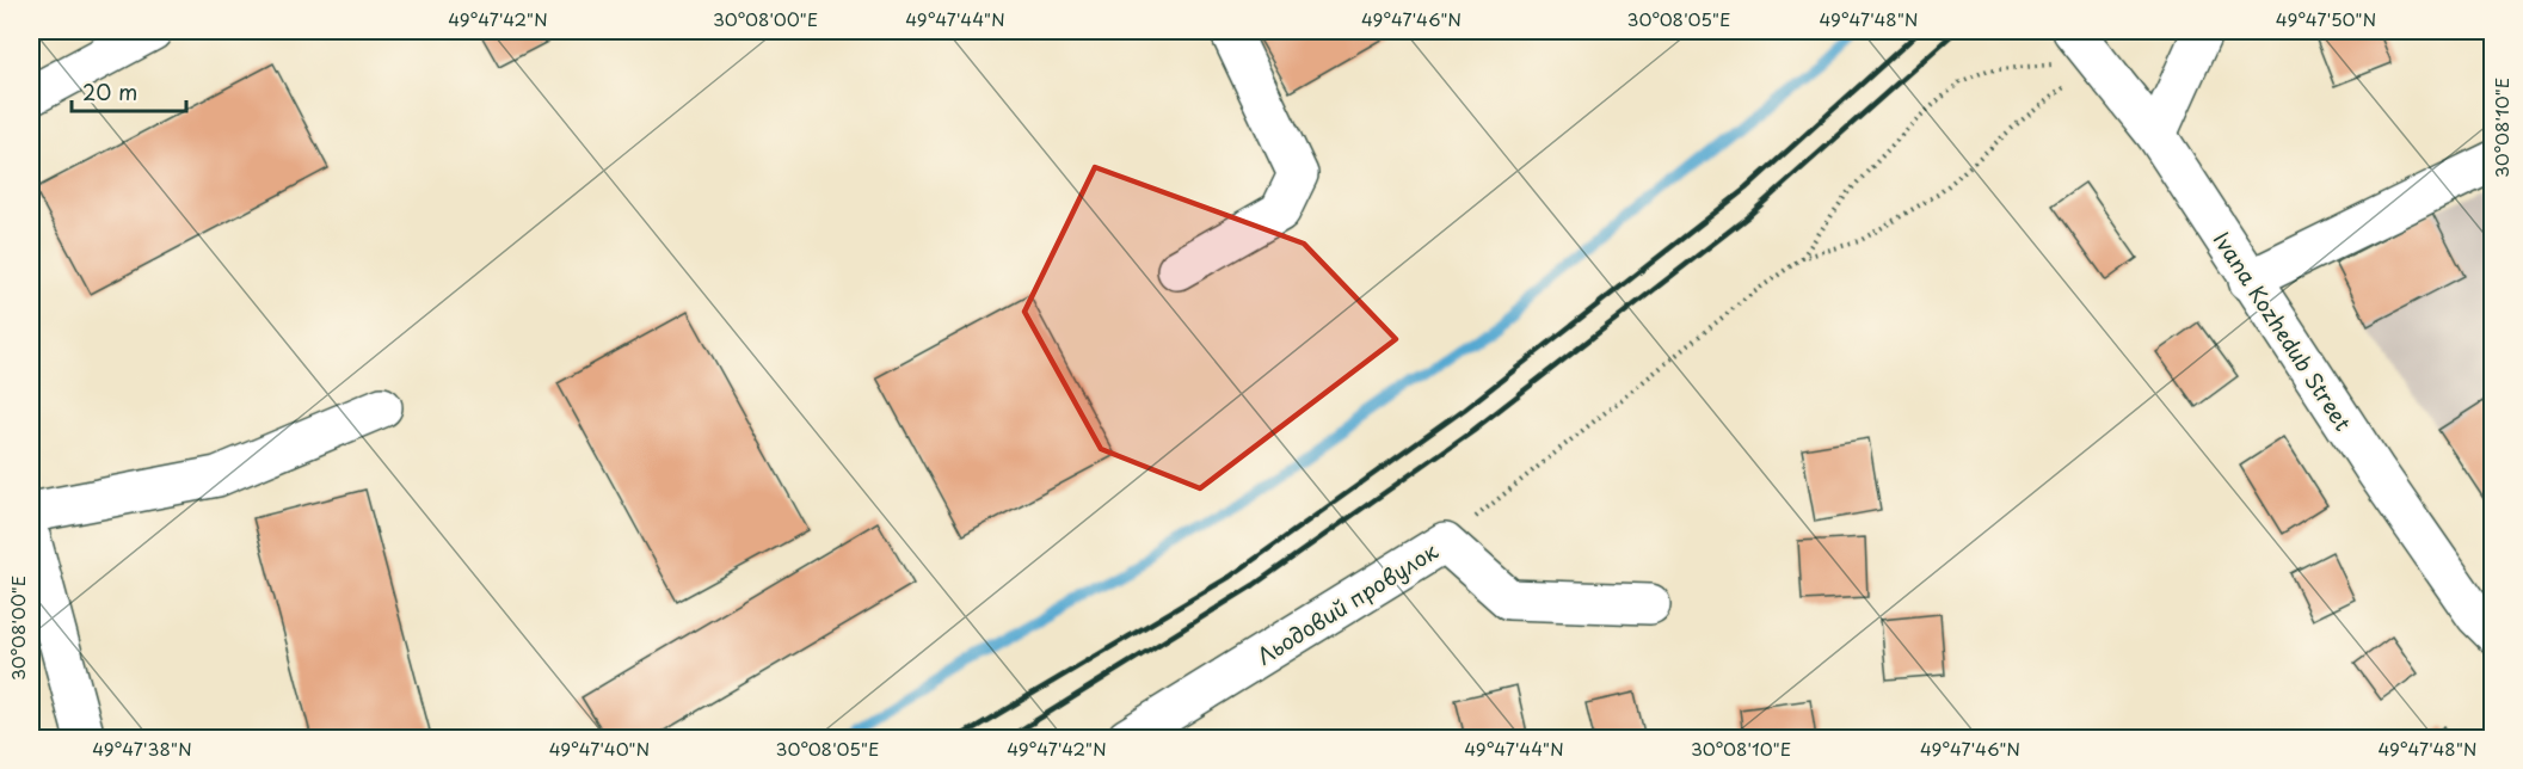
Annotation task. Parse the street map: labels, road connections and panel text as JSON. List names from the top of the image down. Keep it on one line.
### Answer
{"streets":{"street":["Ivana Kozhedub Street","Льодовий провулок"]},"scale_bar":"20 m","coordinates":["49°47'42\"N","30°08'00\"E","49°47'44\"N","49°47'46\"N","30°08'05\"E","49°47'48\"N","49°47'50\"N","30°08'10\"E","49°47'38\"N","49°47'40\"N"]}
